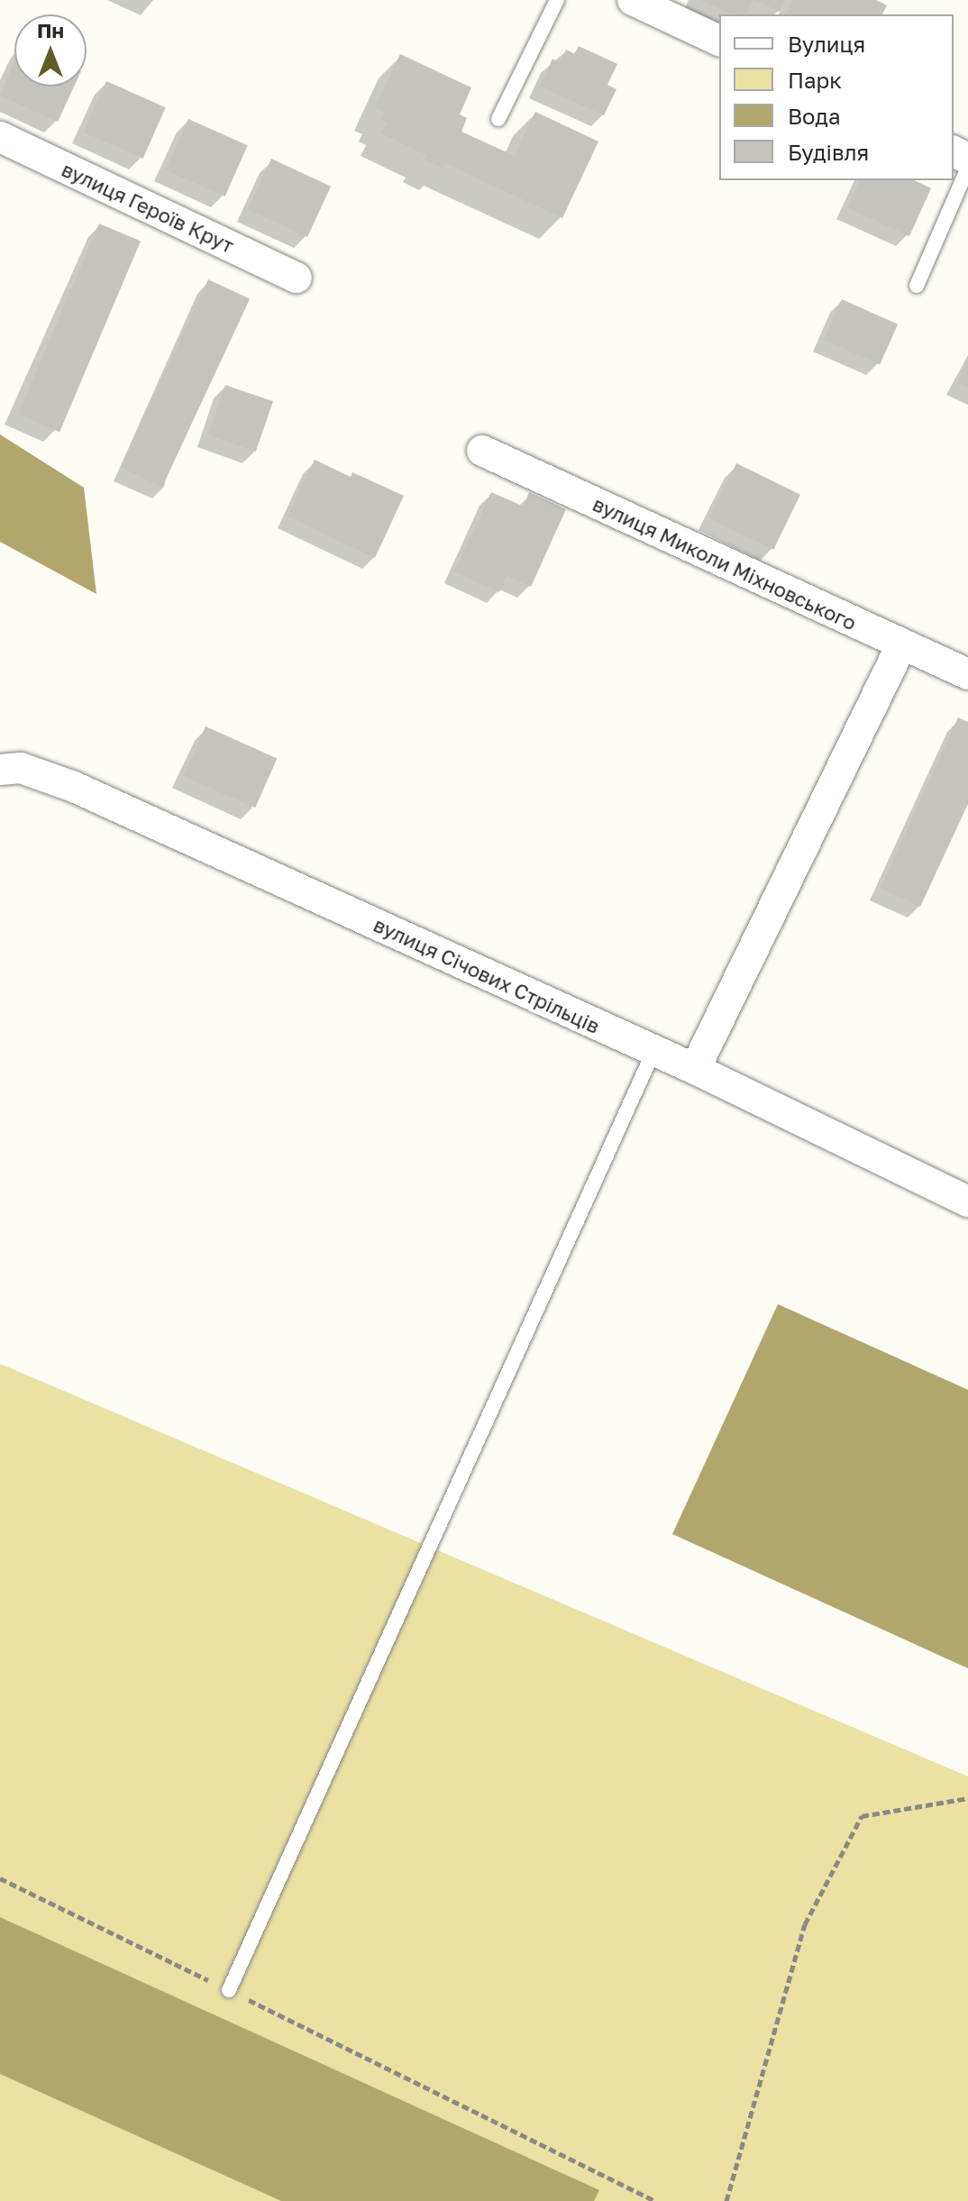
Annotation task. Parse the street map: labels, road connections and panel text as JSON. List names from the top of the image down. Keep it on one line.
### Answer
{"streets":{"street":["вулиця Героїв Крут","вулиця Миколи Міхновського","вулиця Січових Стрільців"]},"legend":["Вулиця","Парк","Вода","Будівля"],"north":"top"}
